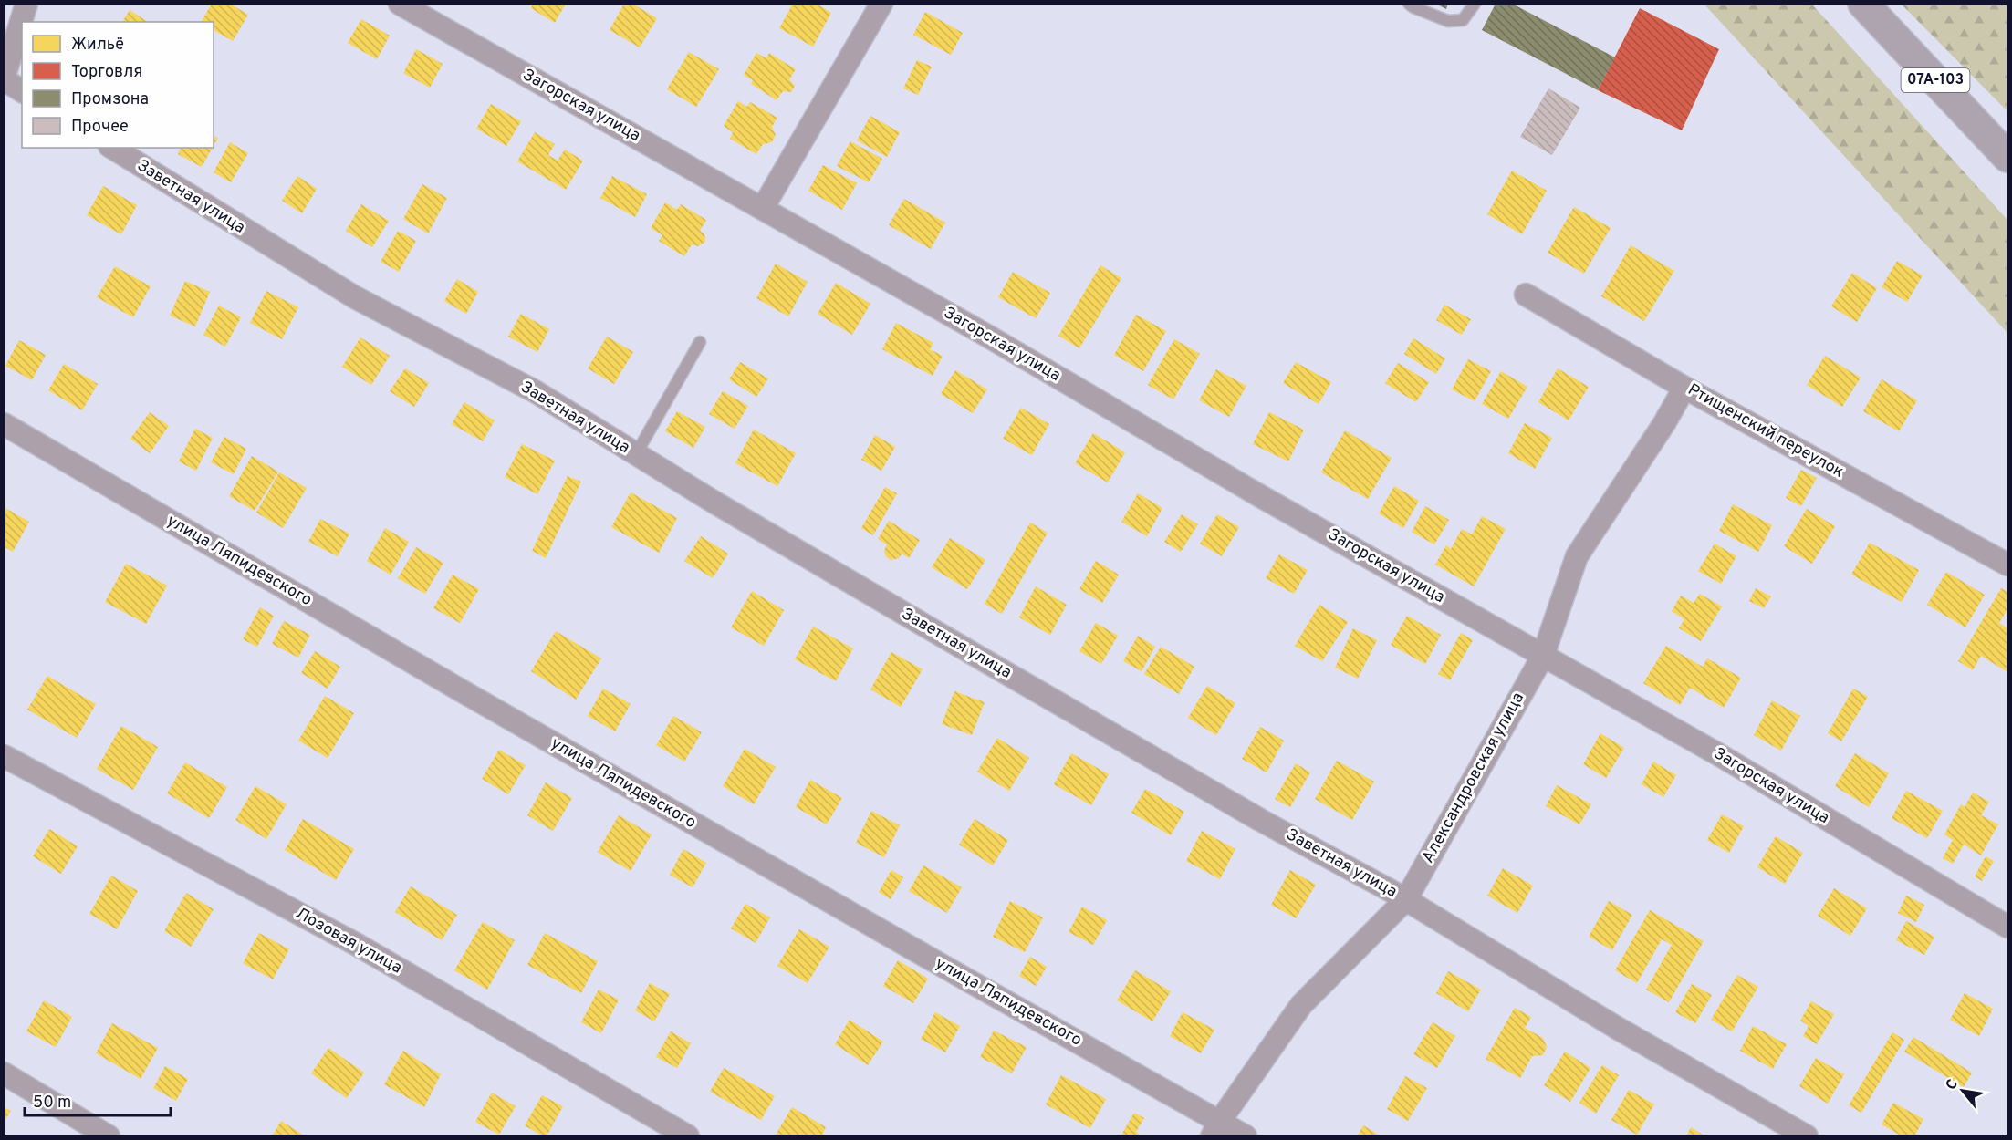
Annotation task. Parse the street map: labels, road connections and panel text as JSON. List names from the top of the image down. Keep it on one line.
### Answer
{"streets":{"main road":["07А-103"],"street":["Загорская улица","Заветная улица","Ртищенский переулок","улица Ляпидевского","Александровская улица","Лозовая улица"]},"crossings":[["Загорская улица","Александровская улица"],["Заветная улица","Александровская улица"],["Ртищенский переулок","Александровская улица"],["улица Ляпидевского","Александровская улица"]],"legend":["Жильё","Торговля","Промзона","Прочее"],"scale_bar":"50 m","north":"top left"}
